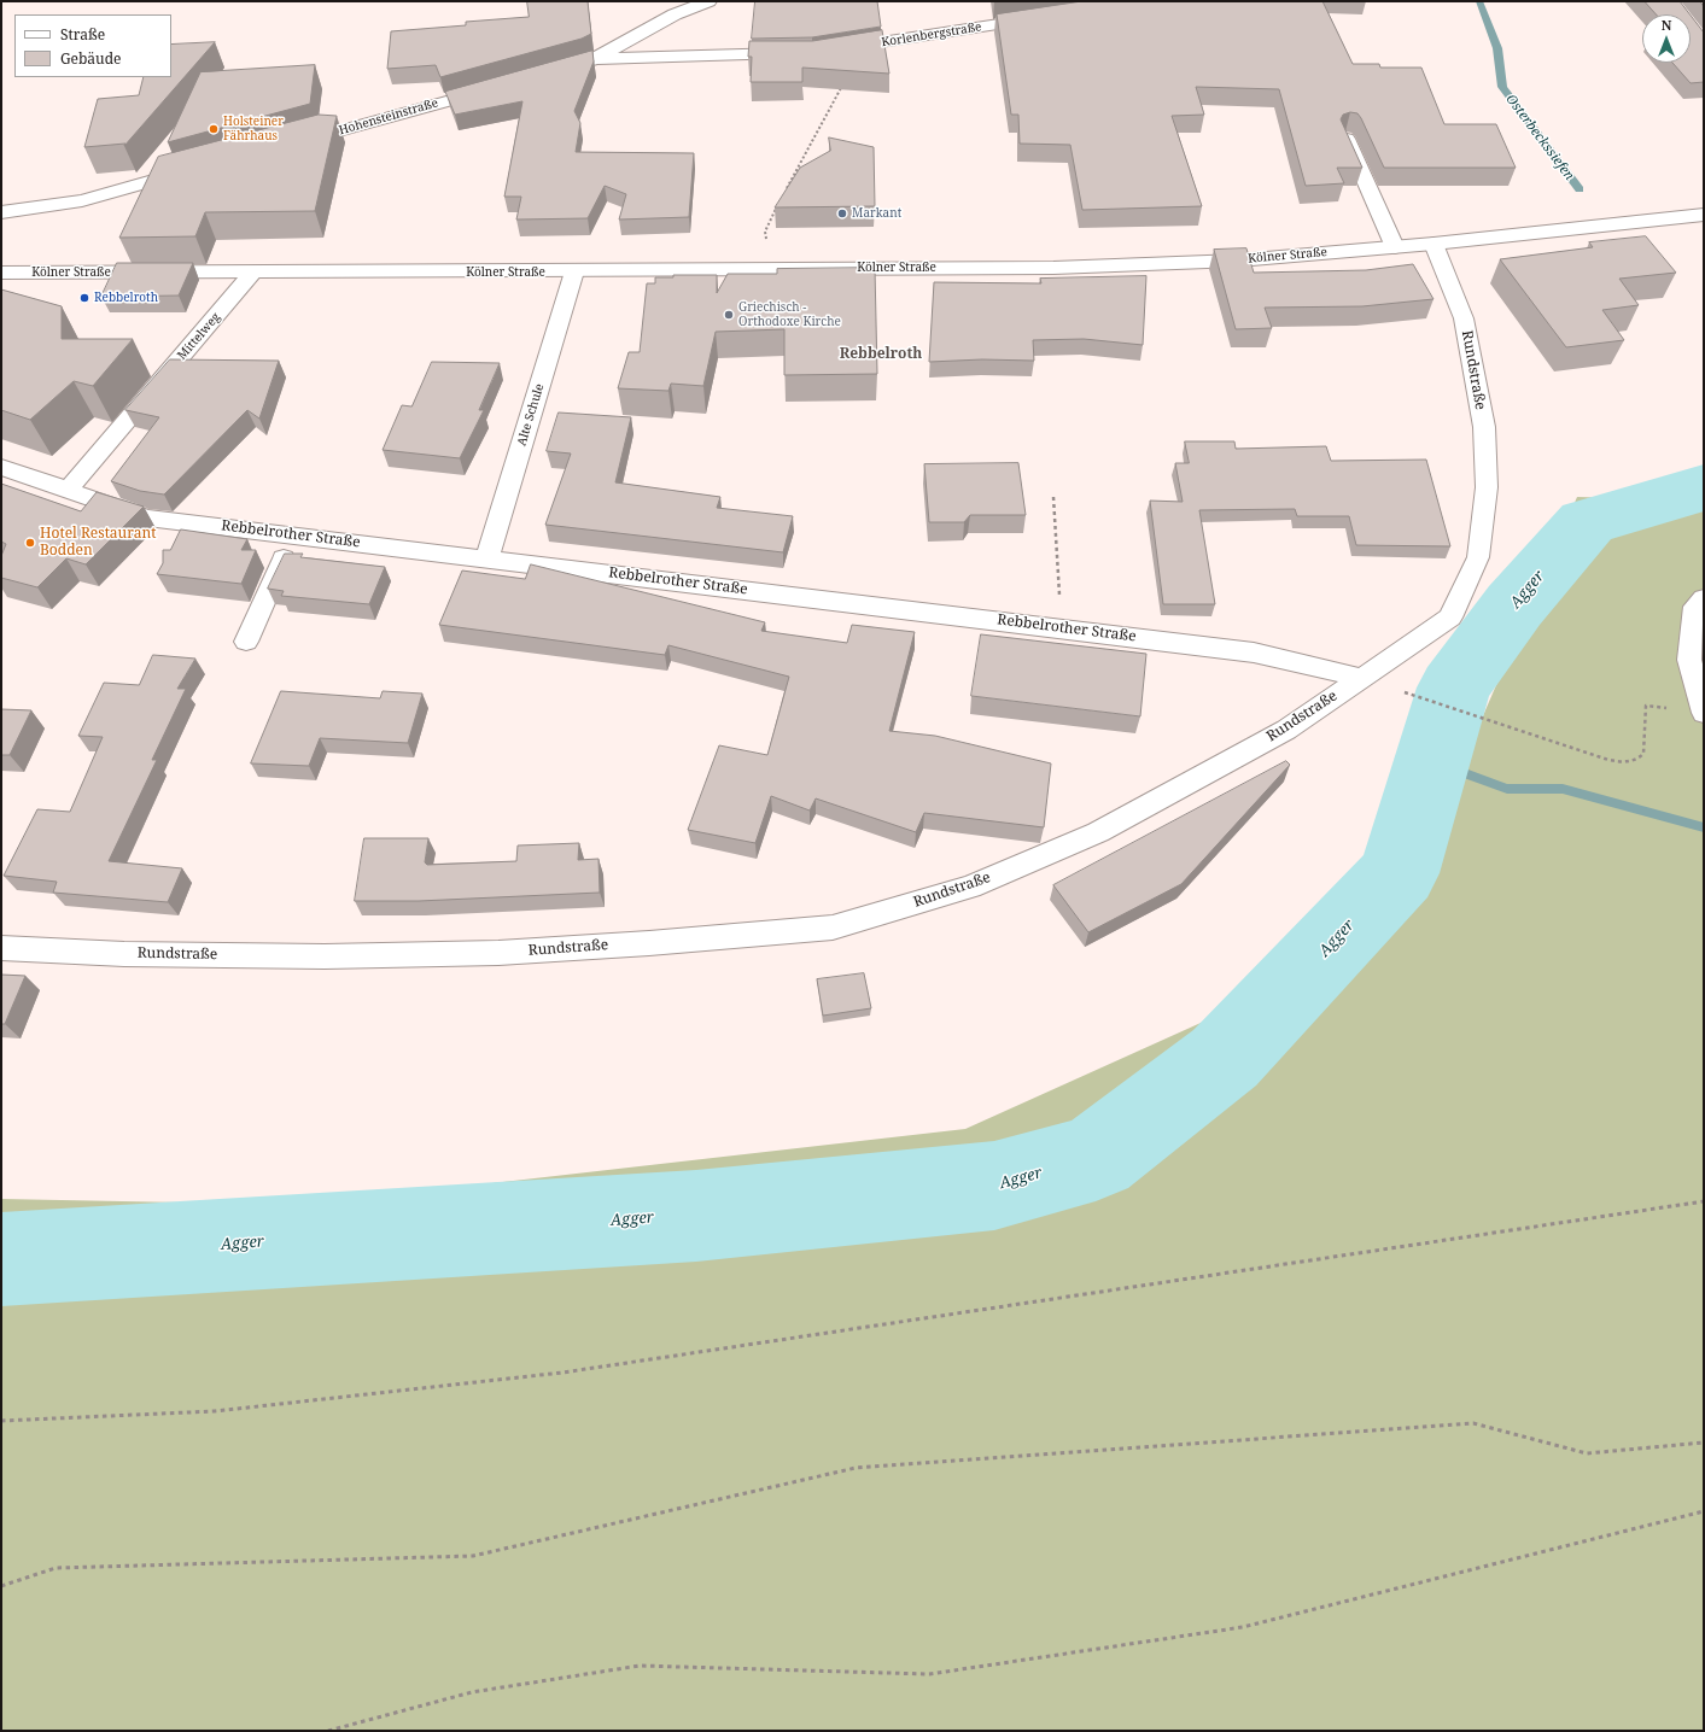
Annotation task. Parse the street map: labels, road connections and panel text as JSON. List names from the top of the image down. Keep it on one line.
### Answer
{"streets":{"street":["Korlenbergstraße","Hohensteinstraße","Kölner Straße","Mittelweg","Rundstraße","Alte Schule","Rebbelrother Straße"]},"crossings":[["Kölner Straße","Mittelweg"],["Kölner Straße","Rundstraße"],["Kölner Straße","Alte Schule"],["Mittelweg","Rebbelrother Straße"],["Rundstraße","Rebbelrother Straße"],["Alte Schule","Rebbelrother Straße"]],"districts":["Rebbelroth"],"water":["Osterbeckssiefen","Agger"],"places":["Holsteiner Fährhaus","Markant","Rebbelroth","Griechisch - Orthodoxe Kirche","Hotel Restaurant Bodden"],"legend":["Straße","Gebäude"],"north":"top"}
